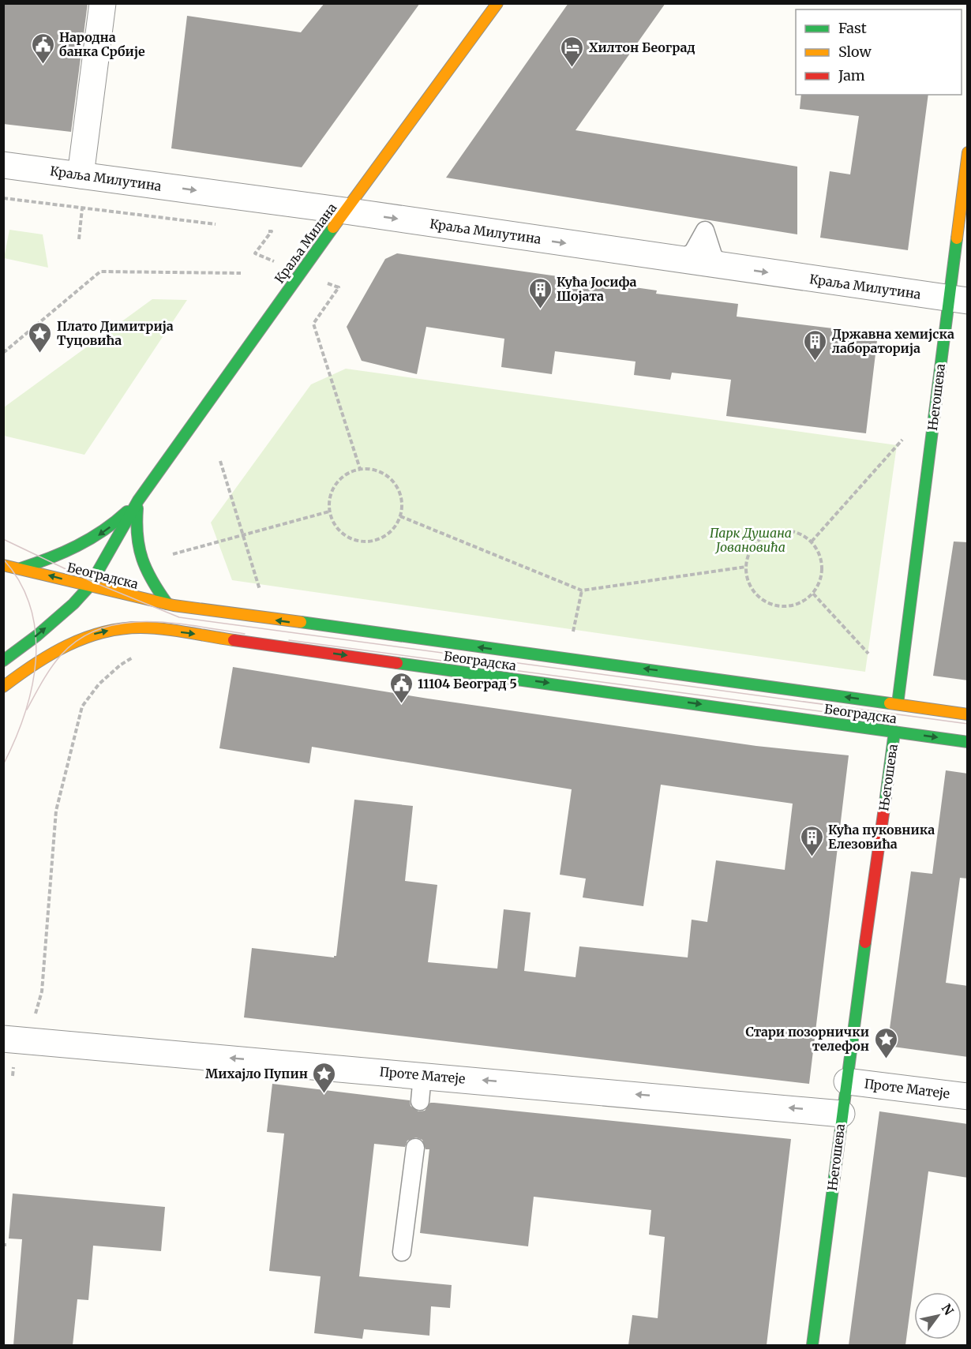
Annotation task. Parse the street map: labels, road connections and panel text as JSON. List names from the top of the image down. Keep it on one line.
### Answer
{"streets":{"main road":["Краља Милана","Његошева","Београдска"],"street":["Краља Милутина","Проте Матеје"]},"crossings":[["Краља Милутина","Краља Милана"],["Краља Милутина","Његошева"],["Краља Милана","Београдска"],["Његошева","Београдска"],["Његошева","Проте Матеје"]],"one_way":["Краља Милутина","Проте Матеје"],"parks":["Парк Душана Јовановића"],"places":{"public building":["Народна банка Србије","11104 Београд 5"],"hotel":["Хилтон Београд"],"building":["Кућа Јосифа Шојата","Државна хемијска лабораторија","Кућа пуковника Елезовића"],"place":["Плато Димитрија Туцовића","Стари позорнички телефон","Михајло Пупин"]},"legend":["Fast","Slow","Jam"],"north":"top right"}
